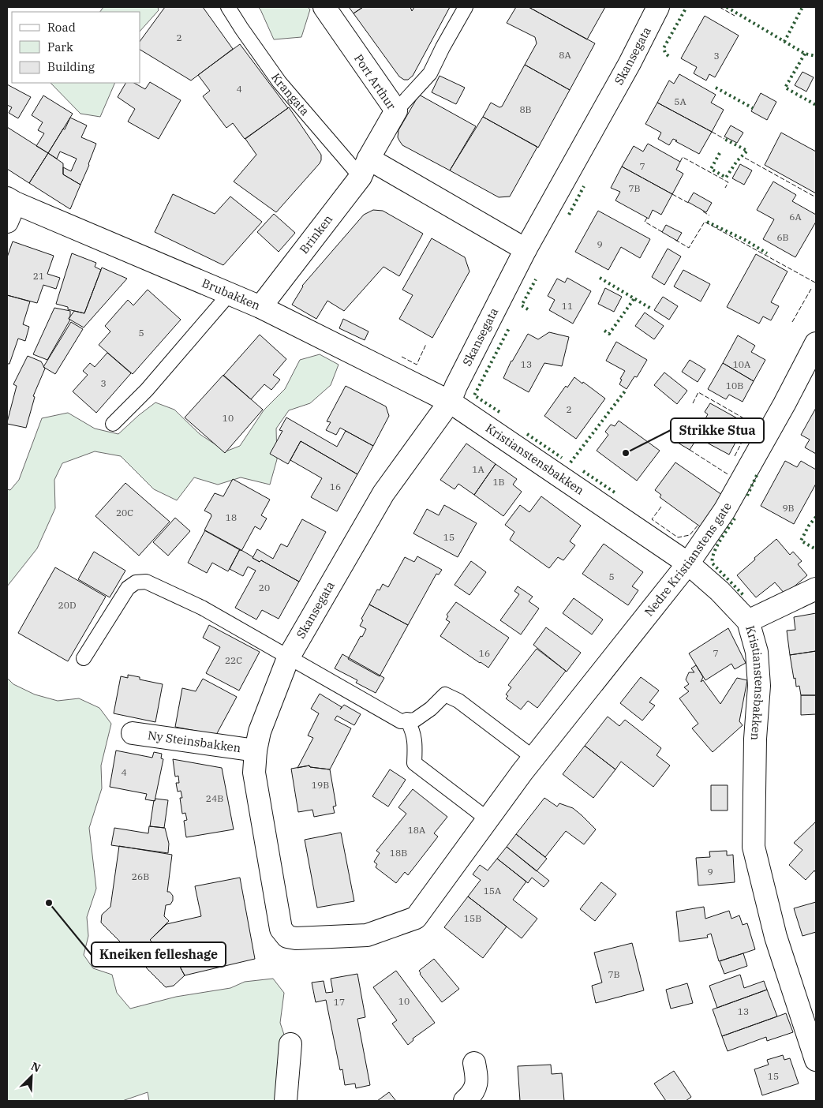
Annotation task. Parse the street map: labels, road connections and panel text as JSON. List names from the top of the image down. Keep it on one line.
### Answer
{"streets":{"street":["Skansegata","Port Arthur","Krangata","Brinken","Brubakken","Kristianstensbakken","Nedre Kristianstens gate","Ny Steinsbakken"]},"crossings":[["Skansegata","Krangata"],["Skansegata","Brubakken"],["Skansegata","Kristianstensbakken"],["Skansegata","Nedre Kristianstens gate"],["Skansegata","Ny Steinsbakken"],["Port Arthur","Krangata"],["Port Arthur","Brinken"],["Krangata","Brinken"],["Brinken","Brubakken"],["Brubakken","Kristianstensbakken"],["Kristianstensbakken","Nedre Kristianstens gate"]],"places":["Strikke Stua","Kneiken felleshage"],"house_numbers":["2","8A","3","4","5A","8B","7","7B","6A","6B","9","21","11","5","13","10A","3","10B","2","10","1A","1B","16","9B","20C","18","15","5","20","20D","16","7","22C","4","19B","24B","18A","18B","9","26B","15A","15B","7B","10","17","13","15"],"legend":["Road","Park","Building"],"north":"top right"}
